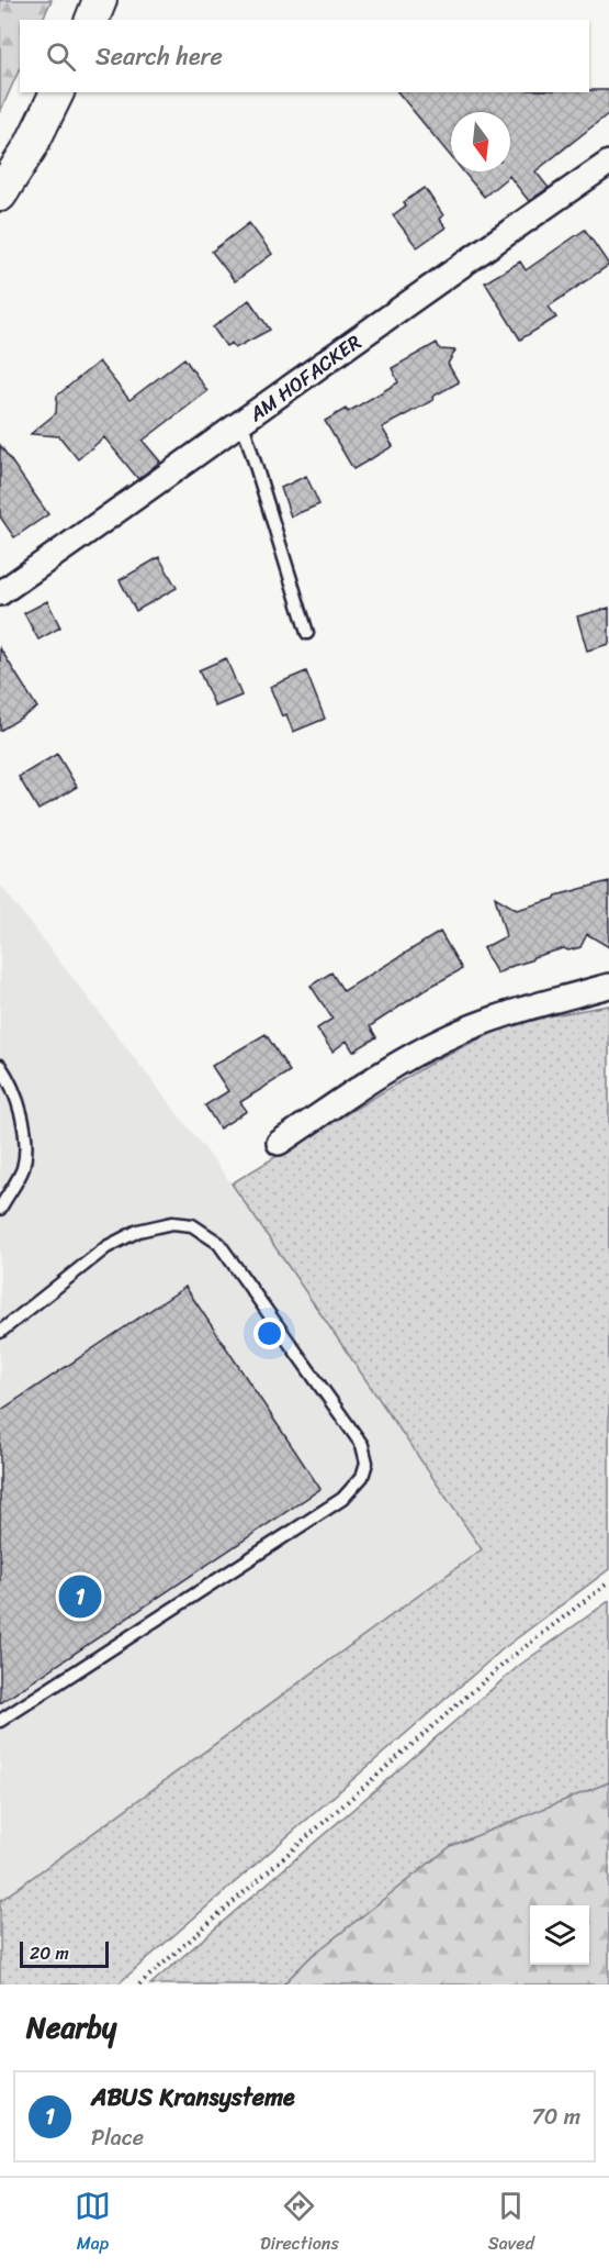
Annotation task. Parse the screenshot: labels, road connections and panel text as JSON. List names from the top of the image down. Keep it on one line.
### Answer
{"streets":{"street":["AM HOFACKER"]},"scale_bar":"20 m","north":"bottom","page":{"search":"Search here","pins":"1","scale":"20 m","heading":"Nearby","list":[{"mark":"1","name":"ABUS Kransysteme","note":"Place","value":"70 m"}],"nav":["Map","Directions","Saved"]}}
